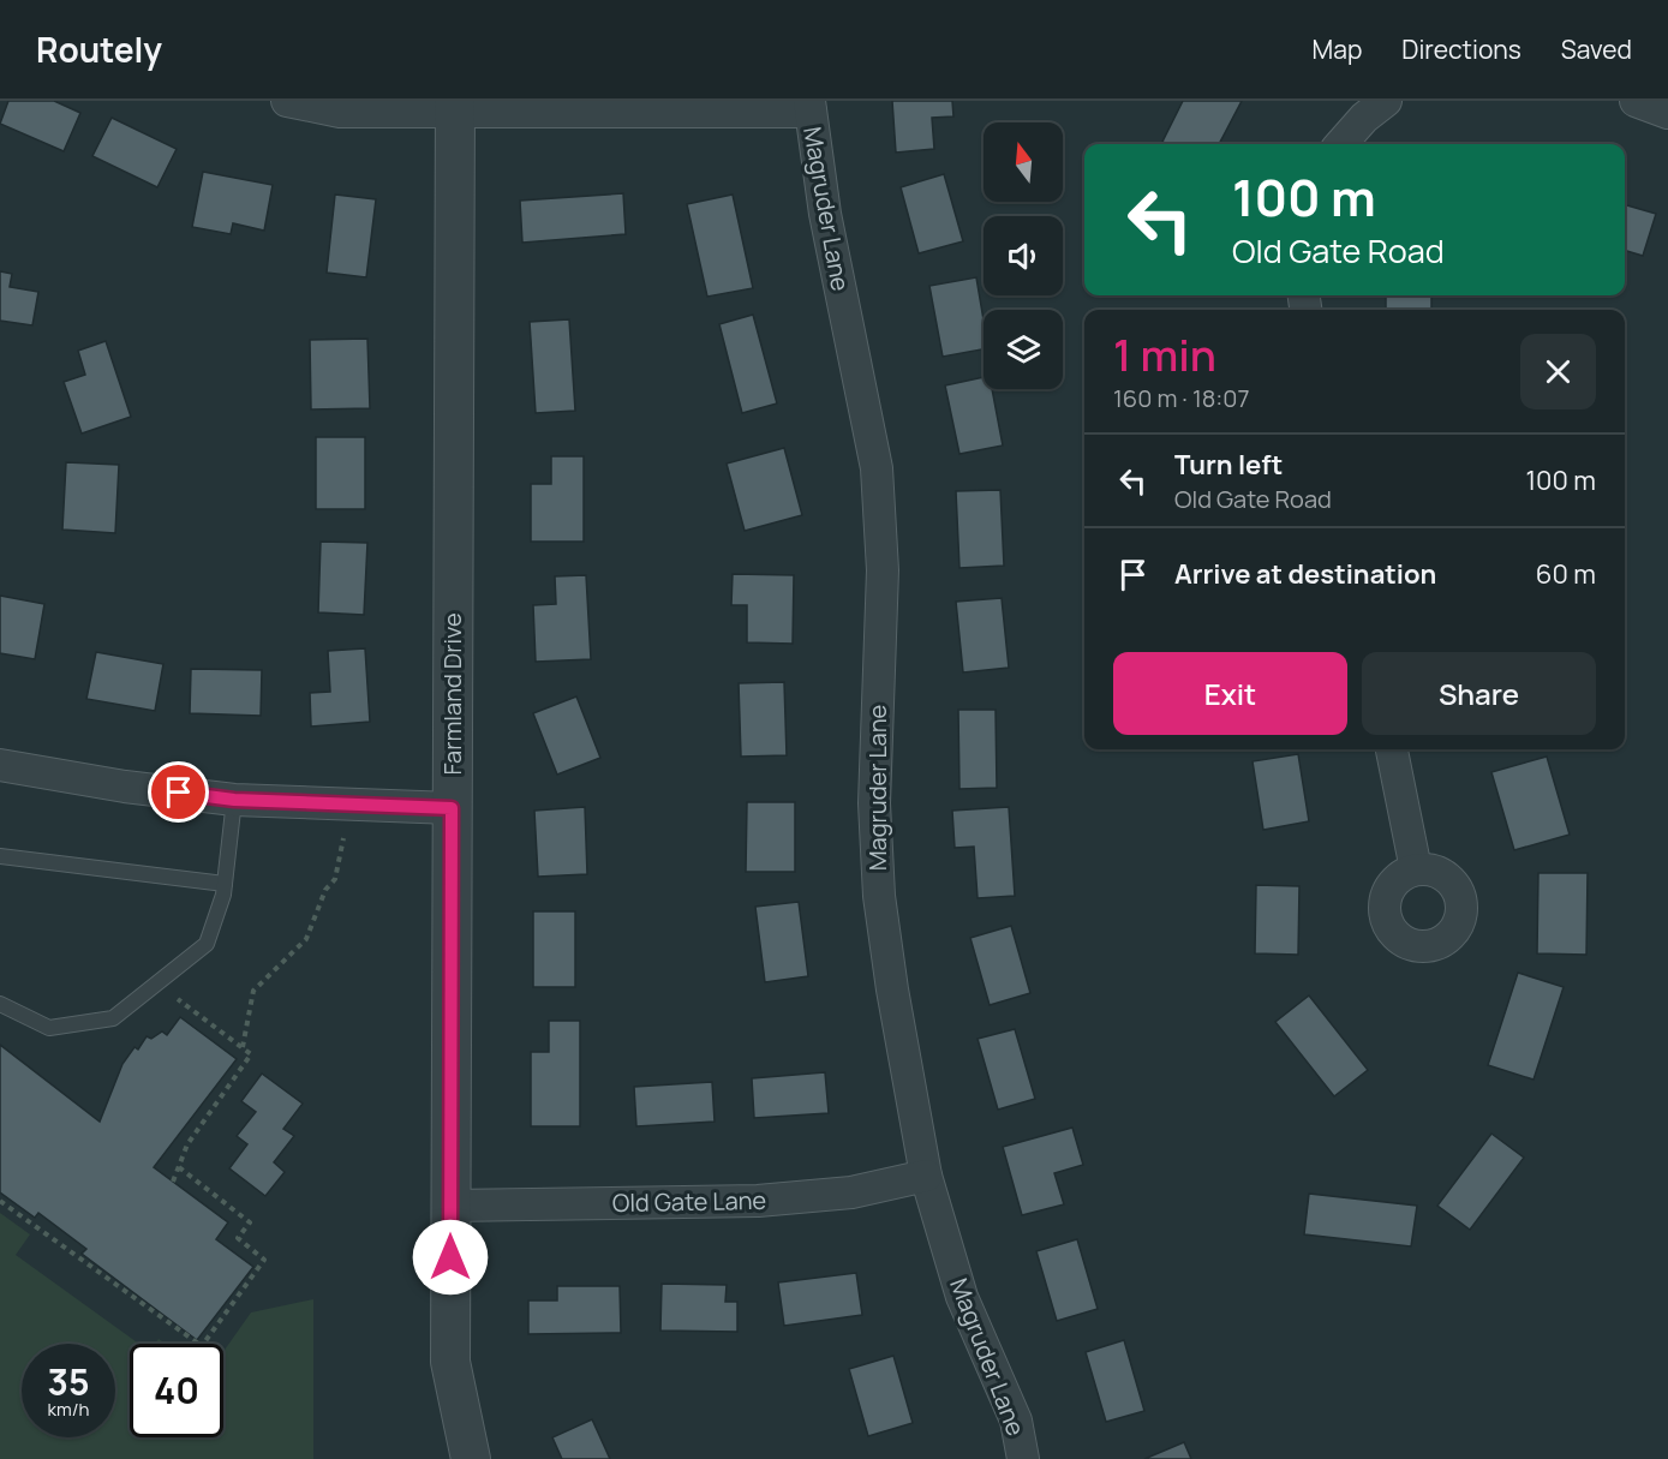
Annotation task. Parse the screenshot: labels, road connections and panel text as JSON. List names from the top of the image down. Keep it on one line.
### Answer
{"streets":{"street":["Magruder Lane","Farmland Drive","Old Gate Lane"]},"crossings":[["Magruder Lane","Old Gate Lane"],["Farmland Drive","Old Gate Lane"]],"north":"top","page":{"header":"Routely","nav":["Map","Directions","Saved"],"turn":["100 m","Old Gate Road"],"heading":["1 min","160 m · 18:07"],"list":[{"name":"Turn left","note":"Old Gate Road","value":"100 m"},{"name":"Arrive at destination","value":"60 m"}],"buttons":["Exit","Share"],"speed":"35 km/h","limit":"40"}}
